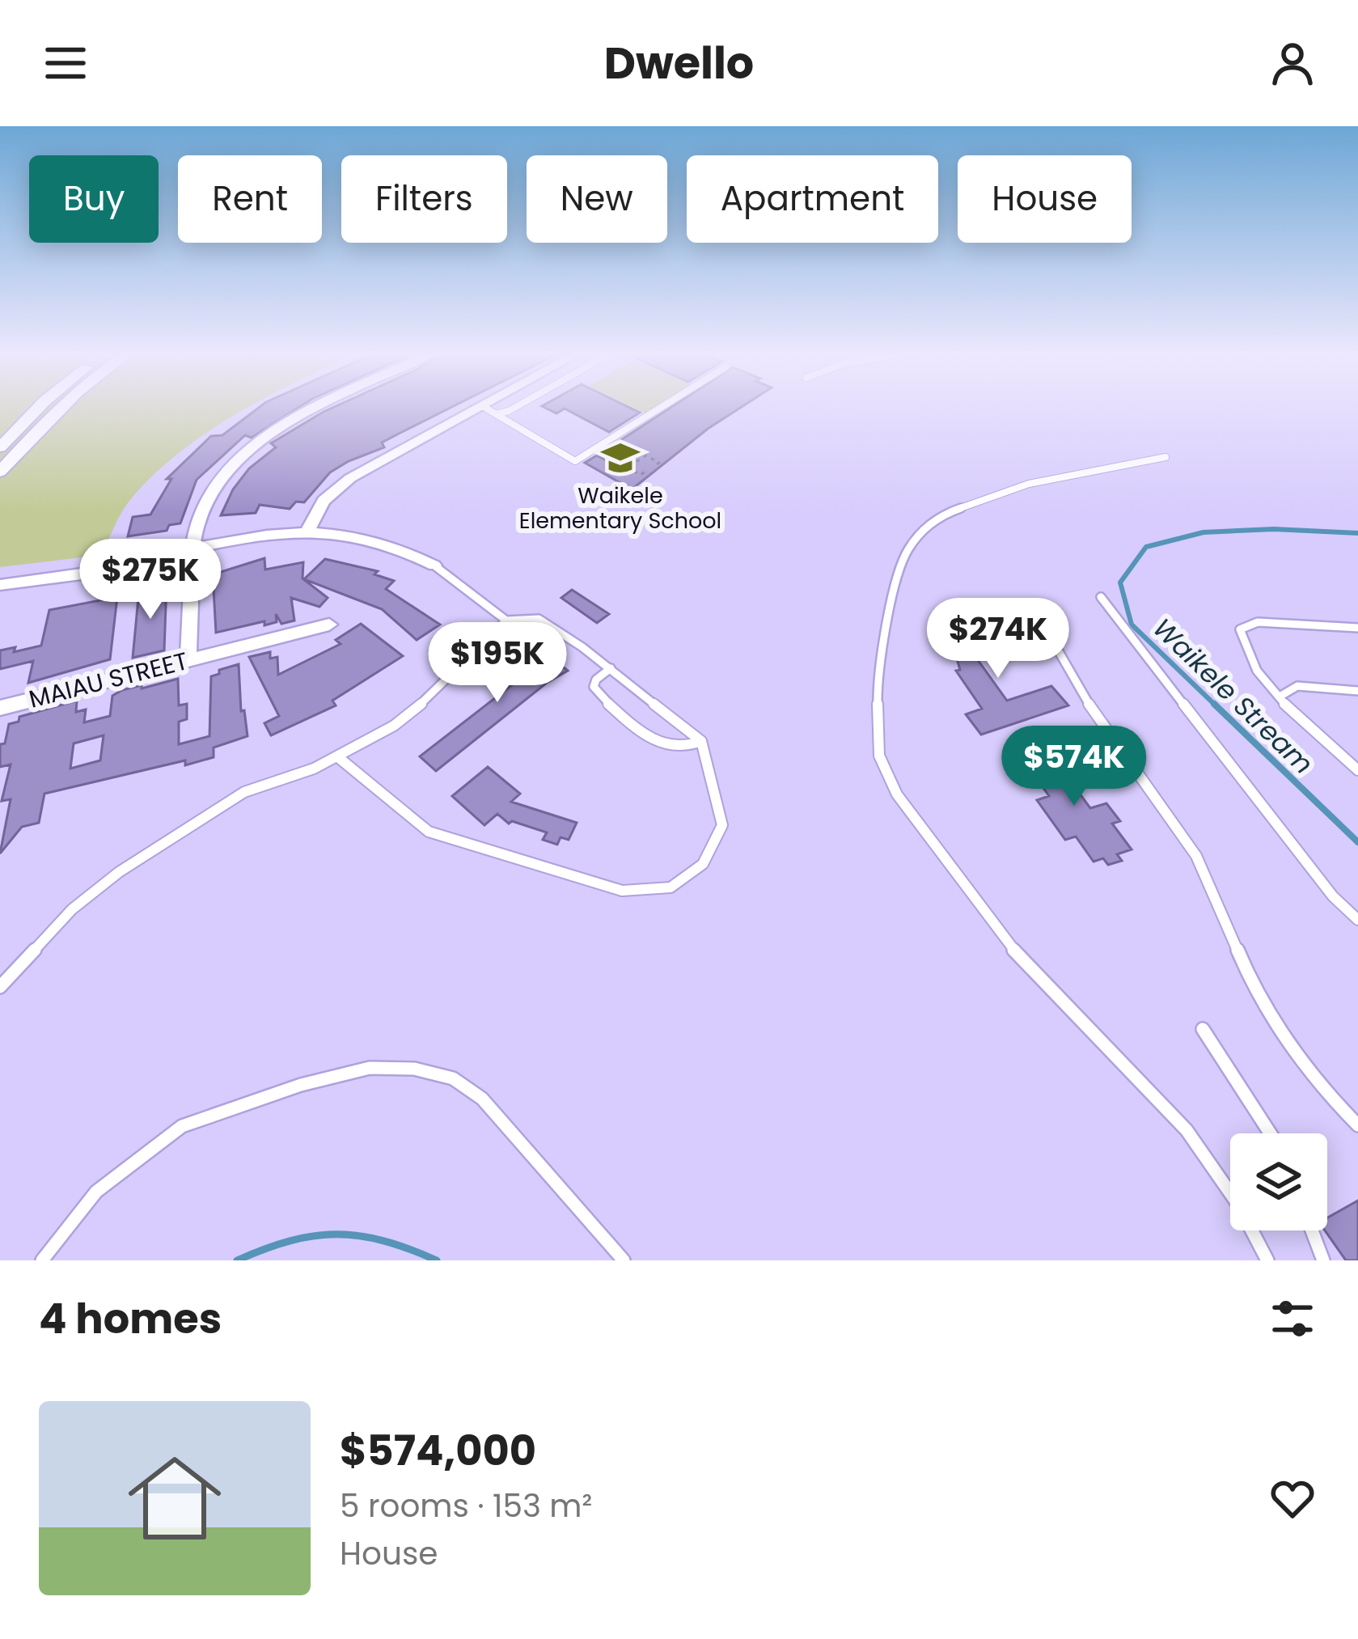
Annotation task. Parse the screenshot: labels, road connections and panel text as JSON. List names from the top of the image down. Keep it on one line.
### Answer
{"streets":{"street":["MAIAU STREET"]},"water":["Waikele Stream"],"places":{"school or university":["Waikele Elementary School"]},"page":{"header":"Dwello","chip":["Buy","Rent","Filters","New","Apartment","House"],"price":["$275K","$274K","$195K","$574K"],"heading":"4 homes","list":[{"name":"$574,000","note":"5 rooms · 153 m² · House"}]}}
